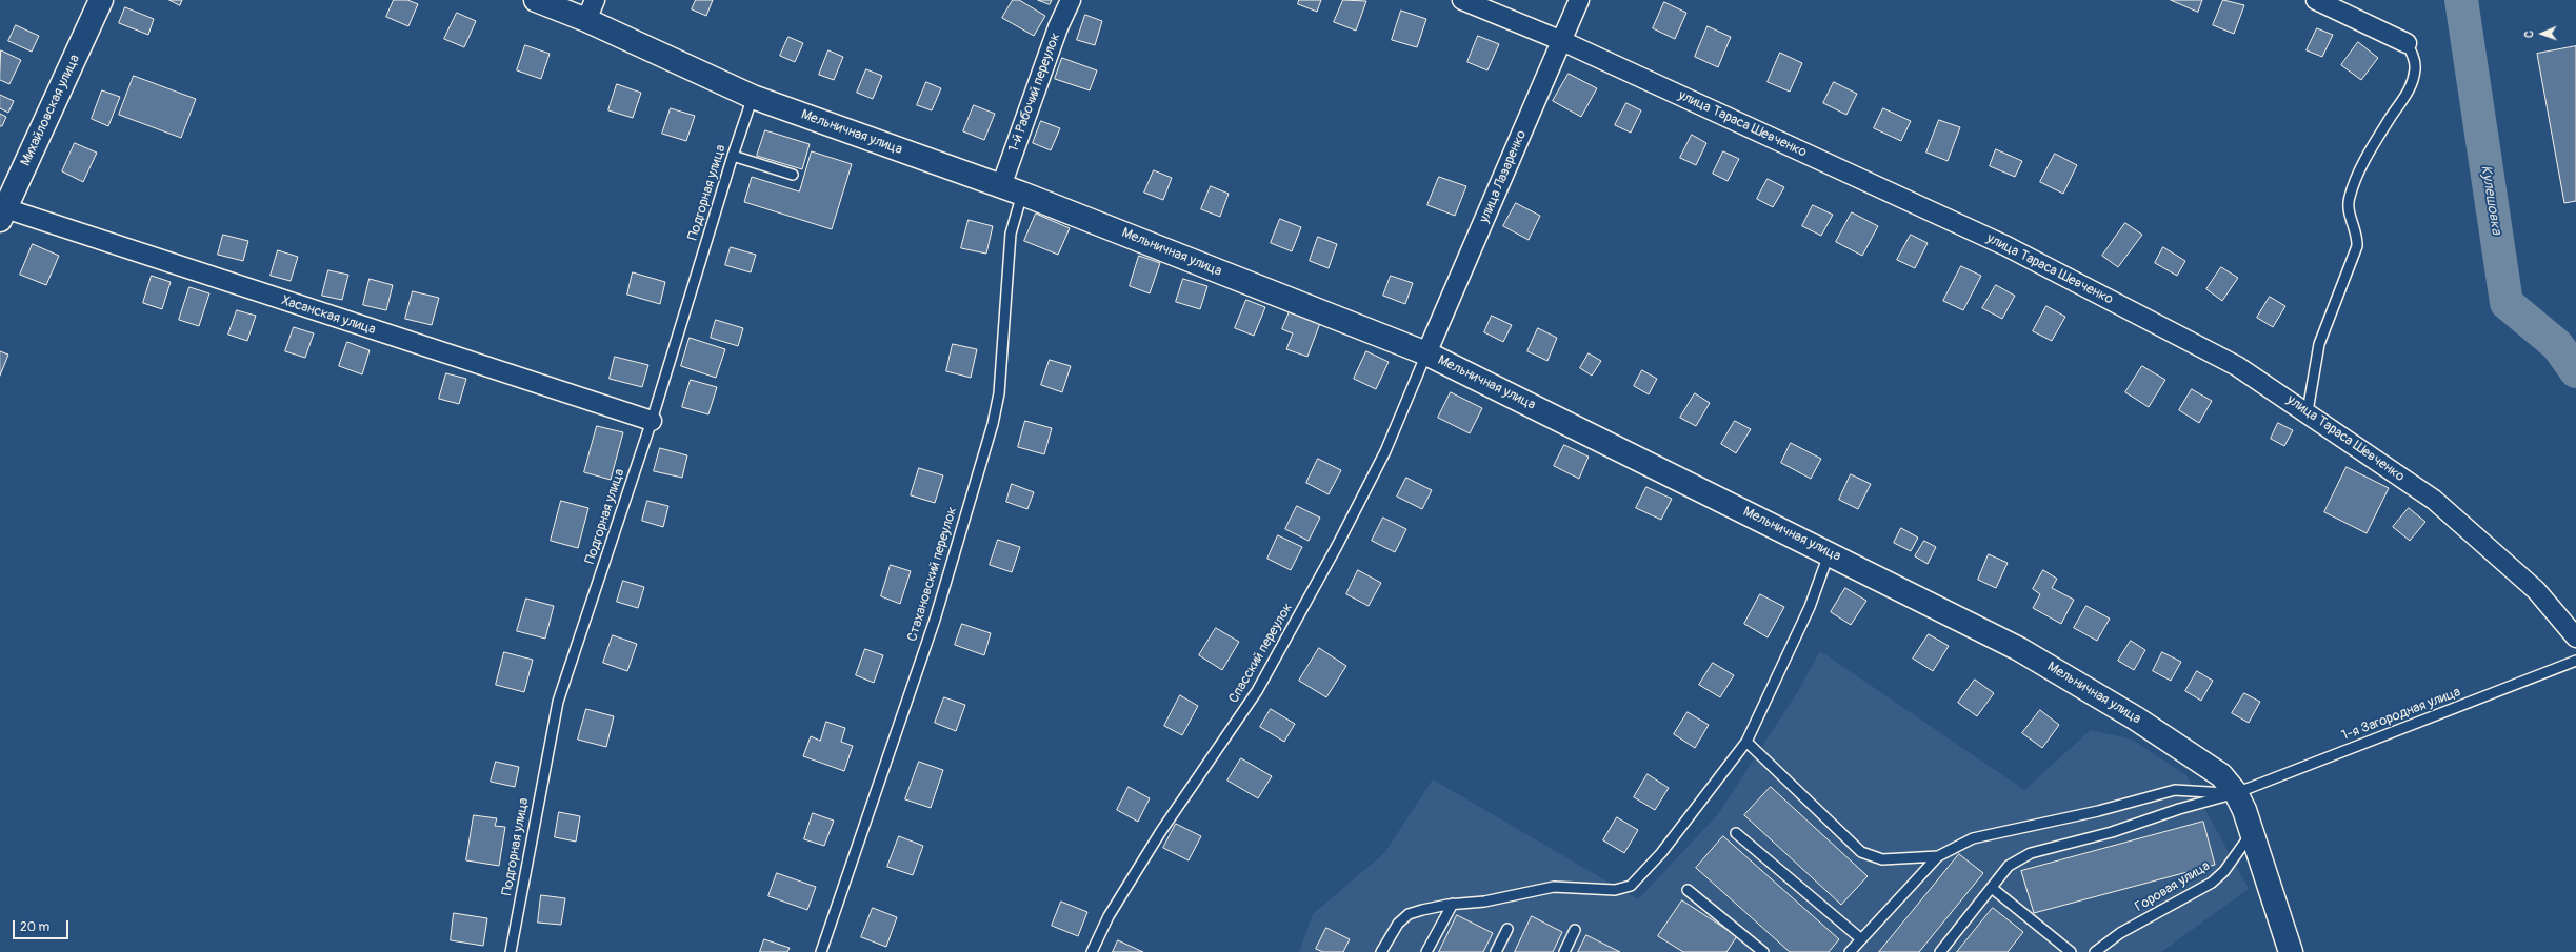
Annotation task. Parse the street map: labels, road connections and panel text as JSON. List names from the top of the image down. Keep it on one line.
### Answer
{"streets":{"main road":["Михайловская улица","Мельничная улица"],"street":["1-й Рабочий переулок","улица Тараса Шевченко","улица Лазаренко","Хасанская улица"],"lane":["Подгорная улица","Стахановский переулок","Спасский переулок","1-я Загородная улица","Горовая улица"]},"crossings":[["1-й Рабочий переулок","Мельничная улица"],["1-й Рабочий переулок","Стахановский переулок"],["Михайловская улица","Хасанская улица"],["улица Тараса Шевченко","улица Лазаренко"],["Мельничная улица","улица Лазаренко"],["Мельничная улица","Подгорная улица"],["Мельничная улица","Стахановский переулок"],["Мельничная улица","Спасский переулок"],["Мельничная улица","1-я Загородная улица"],["Мельничная улица","Горовая улица"],["улица Лазаренко","Спасский переулок"],["Подгорная улица","Хасанская улица"]],"water":["Кулешовка"],"scale_bar":"20 m","north":"left"}
